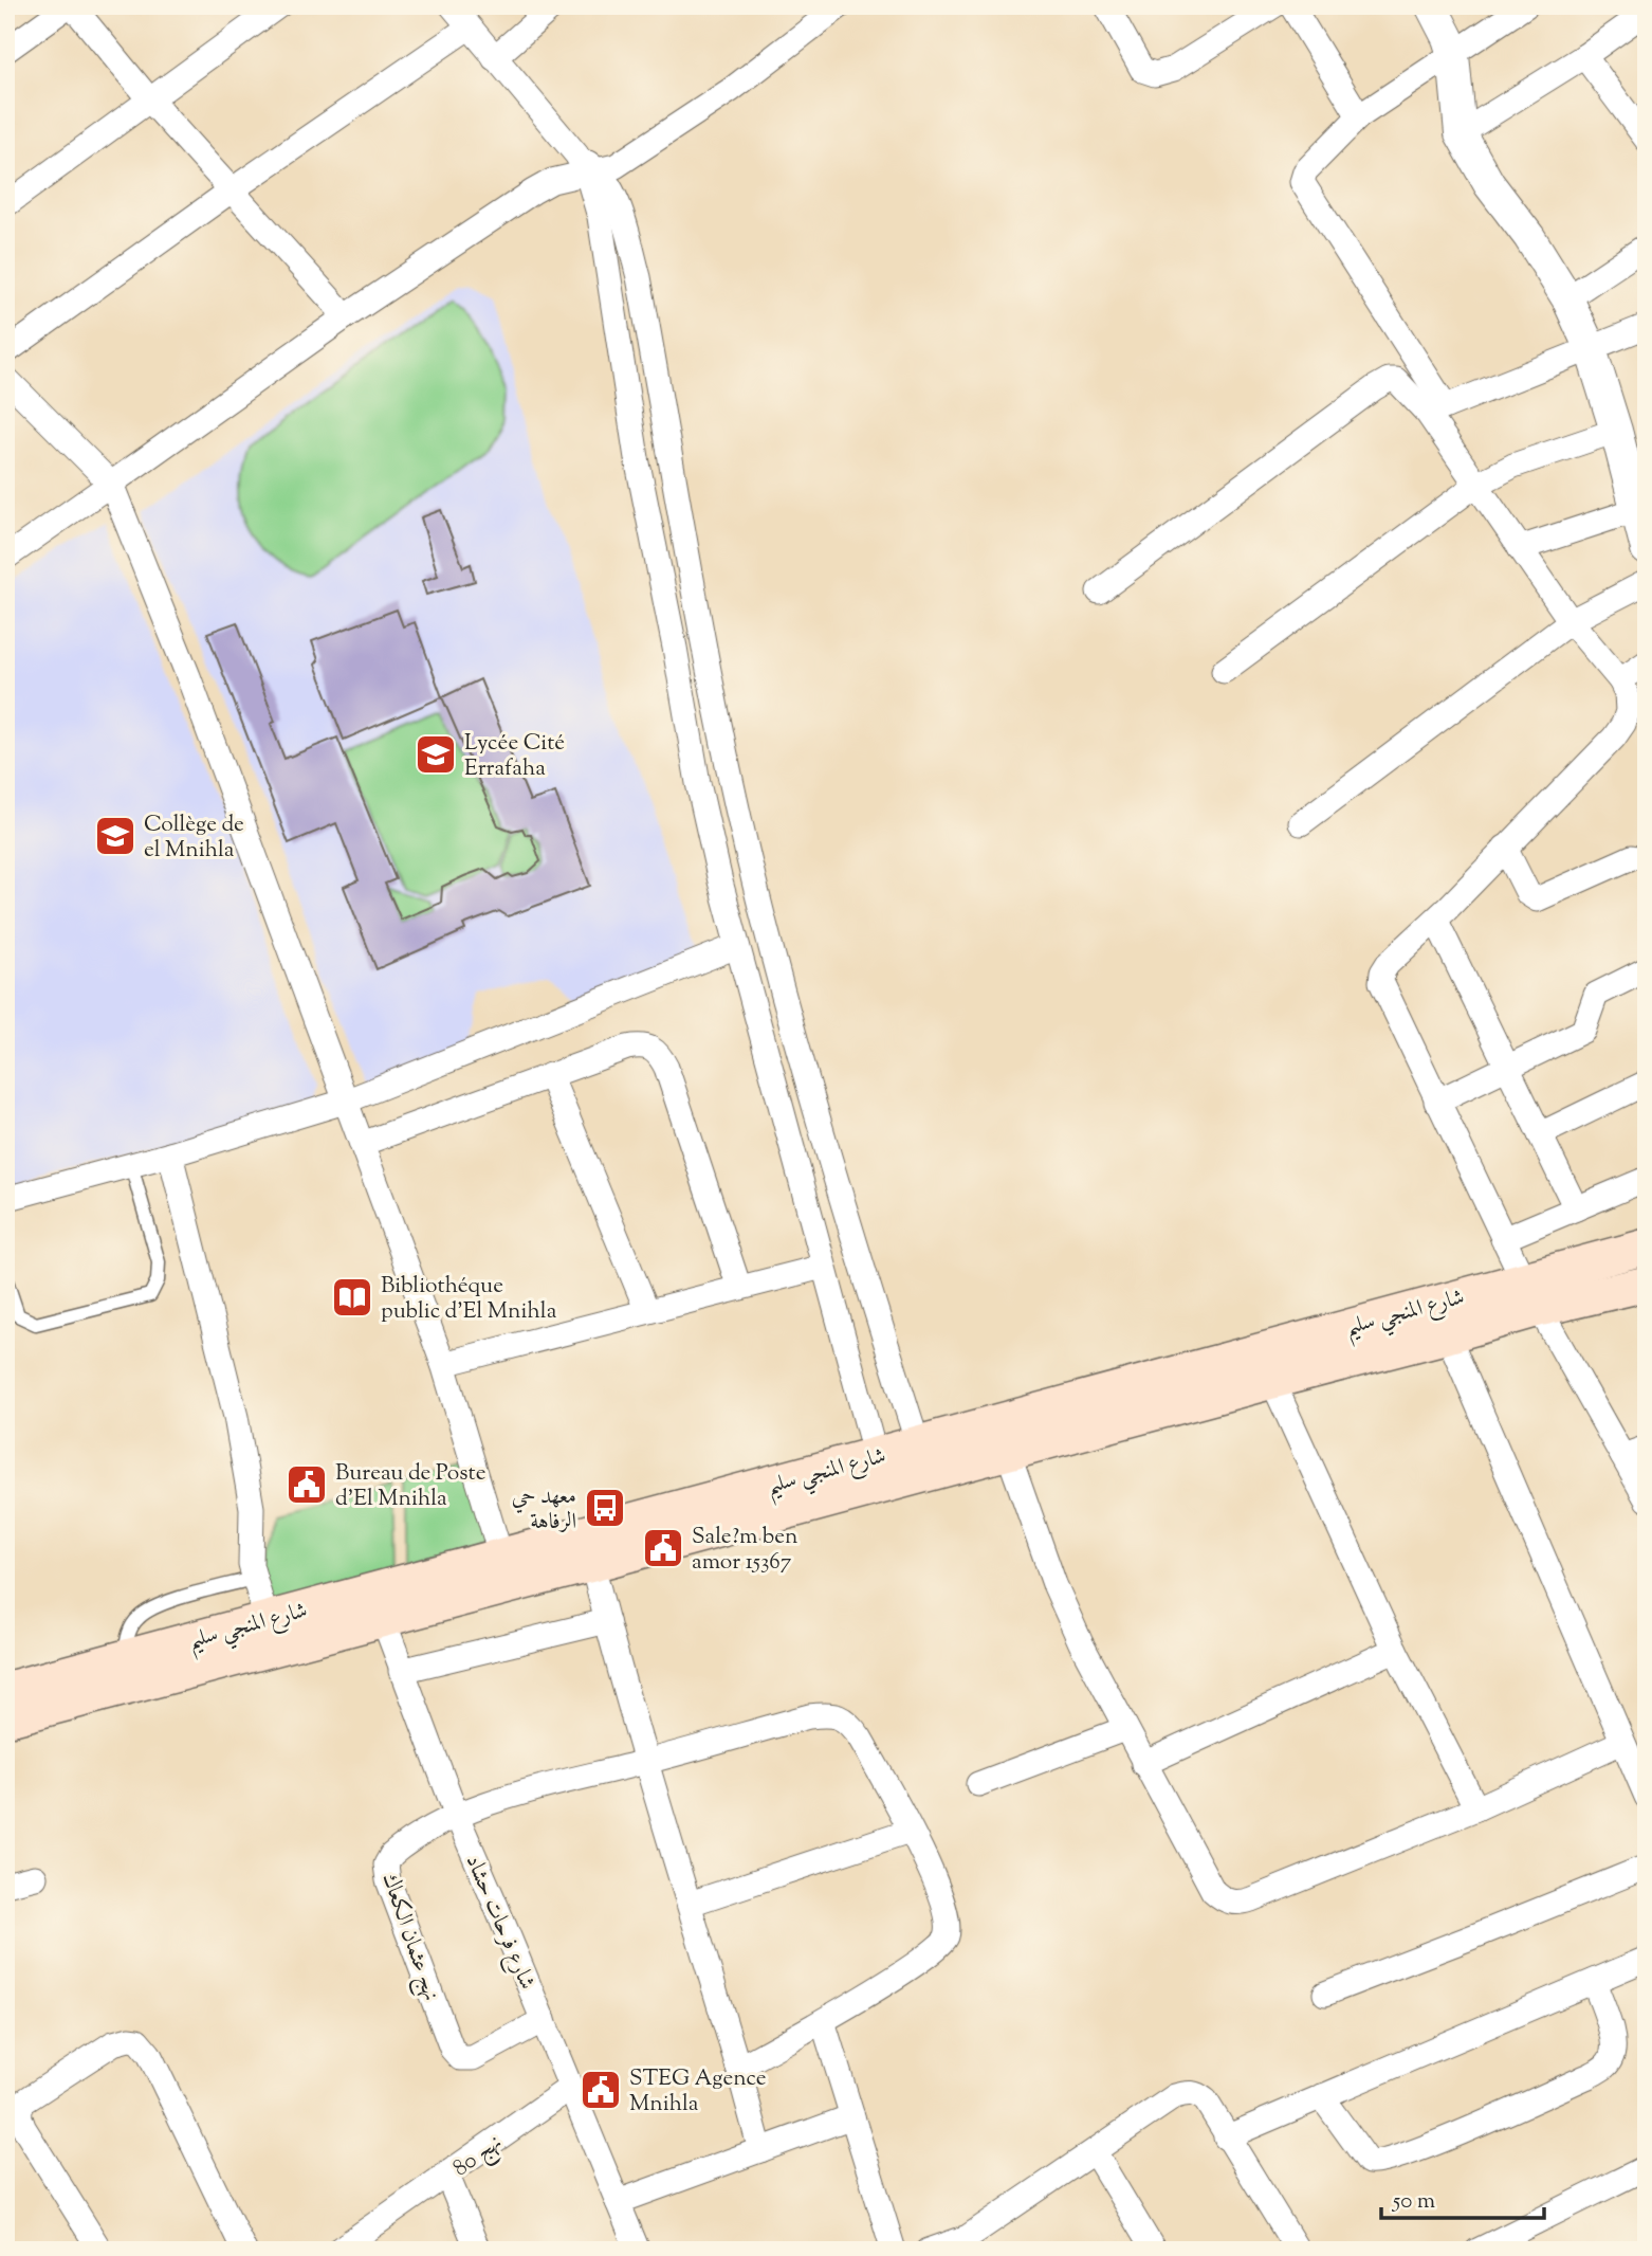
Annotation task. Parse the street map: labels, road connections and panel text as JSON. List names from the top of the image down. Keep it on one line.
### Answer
{"streets":{"main road":["شارع المنجي سليم"],"street":["شارع فرحات حشاد","نهج عثمان الكعاك","نهج 80"]},"crossings":[["شارع المنجي سليم","شارع فرحات حشاد"],["شارع فرحات حشاد","نهج عثمان الكعاك"],["شارع فرحات حشاد","نهج 80"]],"places":{"school or university":["Lycée Cité Errafaha","Collège de el Mnihla"],"library":["Bibliothéque public d'El Mnihla"],"public building":["Bureau de Poste d'El Mnihla","Sale?m ben amor 15367","STEG Agence Mnihla"],"bus stop":["معهد حي الرفاهة"]},"scale_bar":"50 m"}
